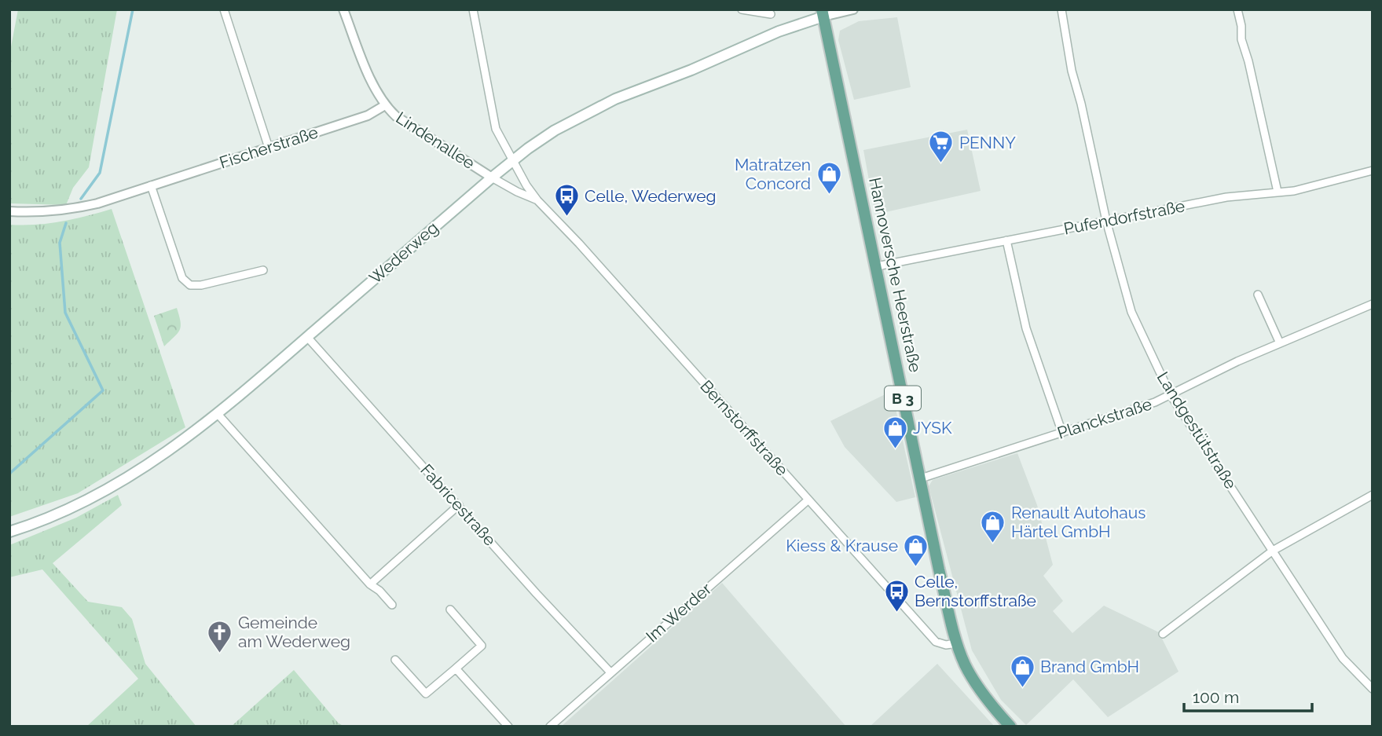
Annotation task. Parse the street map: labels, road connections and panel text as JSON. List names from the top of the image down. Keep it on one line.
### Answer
{"streets":{"main road":["Wederweg","Hannoversche Heerstraße","B 3"],"street":["Lindenallee","Fischerstraße","Pufendorfstraße","Planckstraße","Bernstorffstraße","Landgestütstraße","Fabricestraße","Im Werder"]},"crossings":[["Lindenallee","Fischerstraße"],["Lindenallee","Wederweg"],["Lindenallee","Bernstorffstraße"],["Pufendorfstraße","Hannoversche Heerstraße"],["Pufendorfstraße","Landgestütstraße"],["Wederweg","Hannoversche Heerstraße"],["Wederweg","Bernstorffstraße"],["Wederweg","Fabricestraße"],["Hannoversche Heerstraße","B 3"],["Hannoversche Heerstraße","Planckstraße"],["Hannoversche Heerstraße","Bernstorffstraße"],["B 3","Bernstorffstraße"],["Planckstraße","Landgestütstraße"],["Bernstorffstraße","Im Werder"],["Fabricestraße","Im Werder"]],"places":{"supermarket":["PENNY"],"shop":["Matratzen Concord","JYSK","Renault Autohaus Härtel GmbH","Kiess & Krause","Brand GmbH"],"bus stop":["Celle, Wederweg","Celle, Bernstorffstraße"],"church":["Gemeinde am Wederweg"]},"scale_bar":"100 m"}
